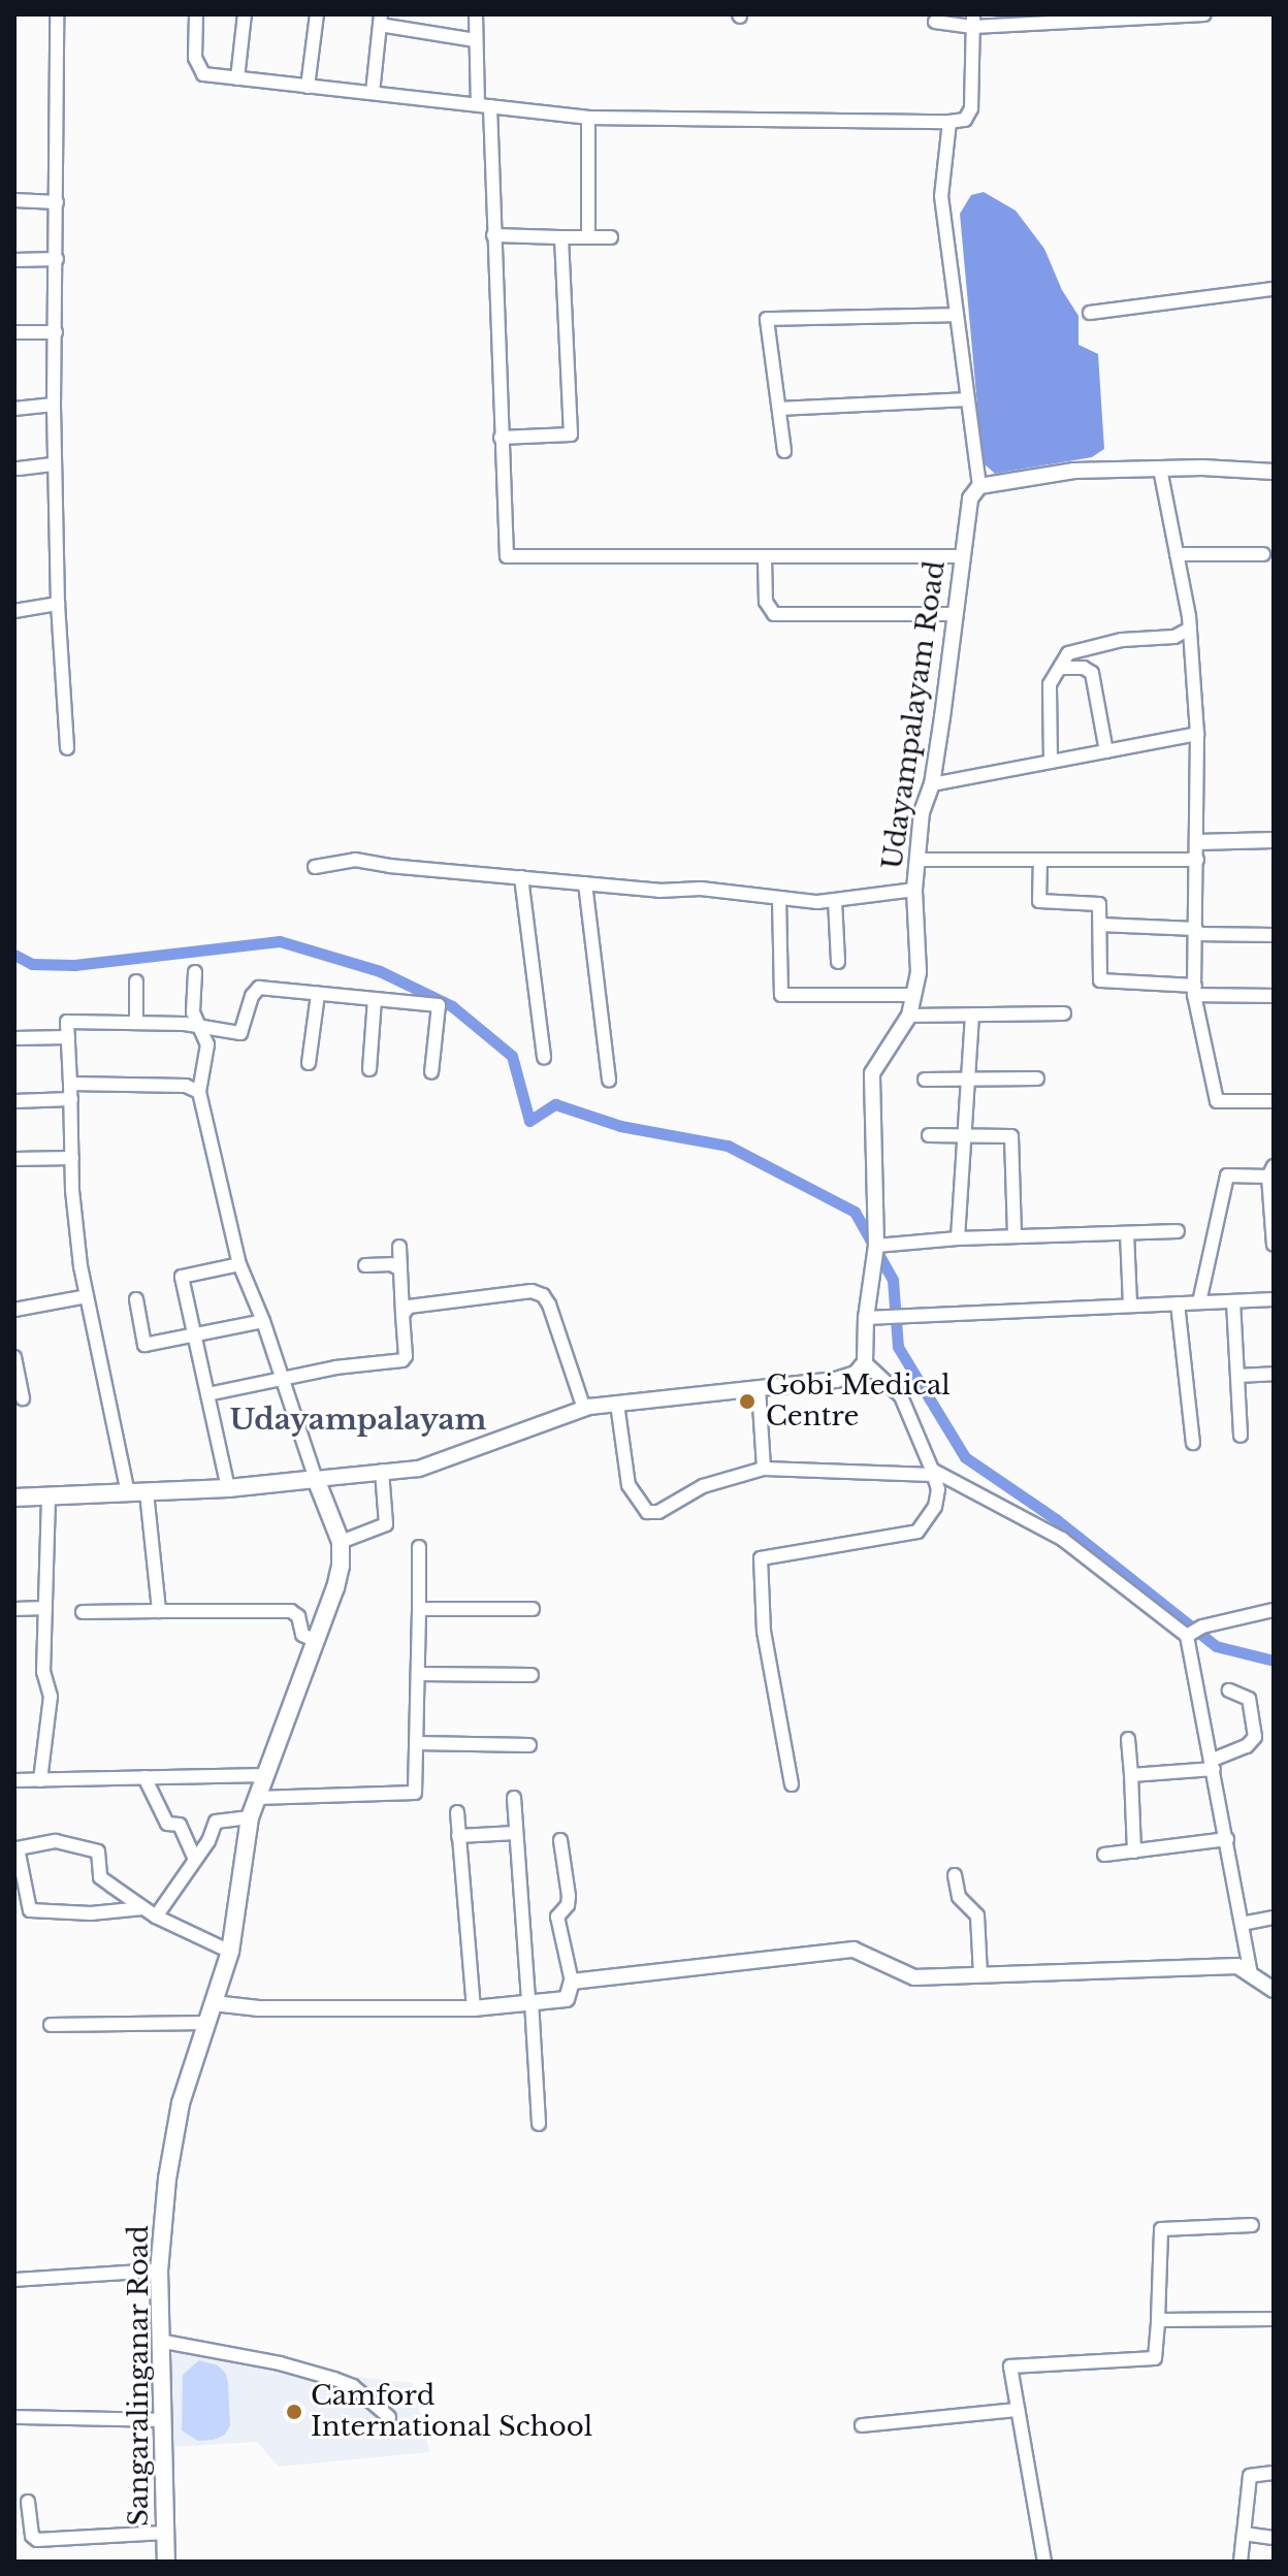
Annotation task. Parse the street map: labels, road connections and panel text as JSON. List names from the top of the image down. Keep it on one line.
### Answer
{"streets":{"main road":["Sangaralinganar Road"],"street":["Udayampalayam Road"]},"districts":["Udayampalayam"],"places":["Gobi Medical Centre","Camford International School"]}
